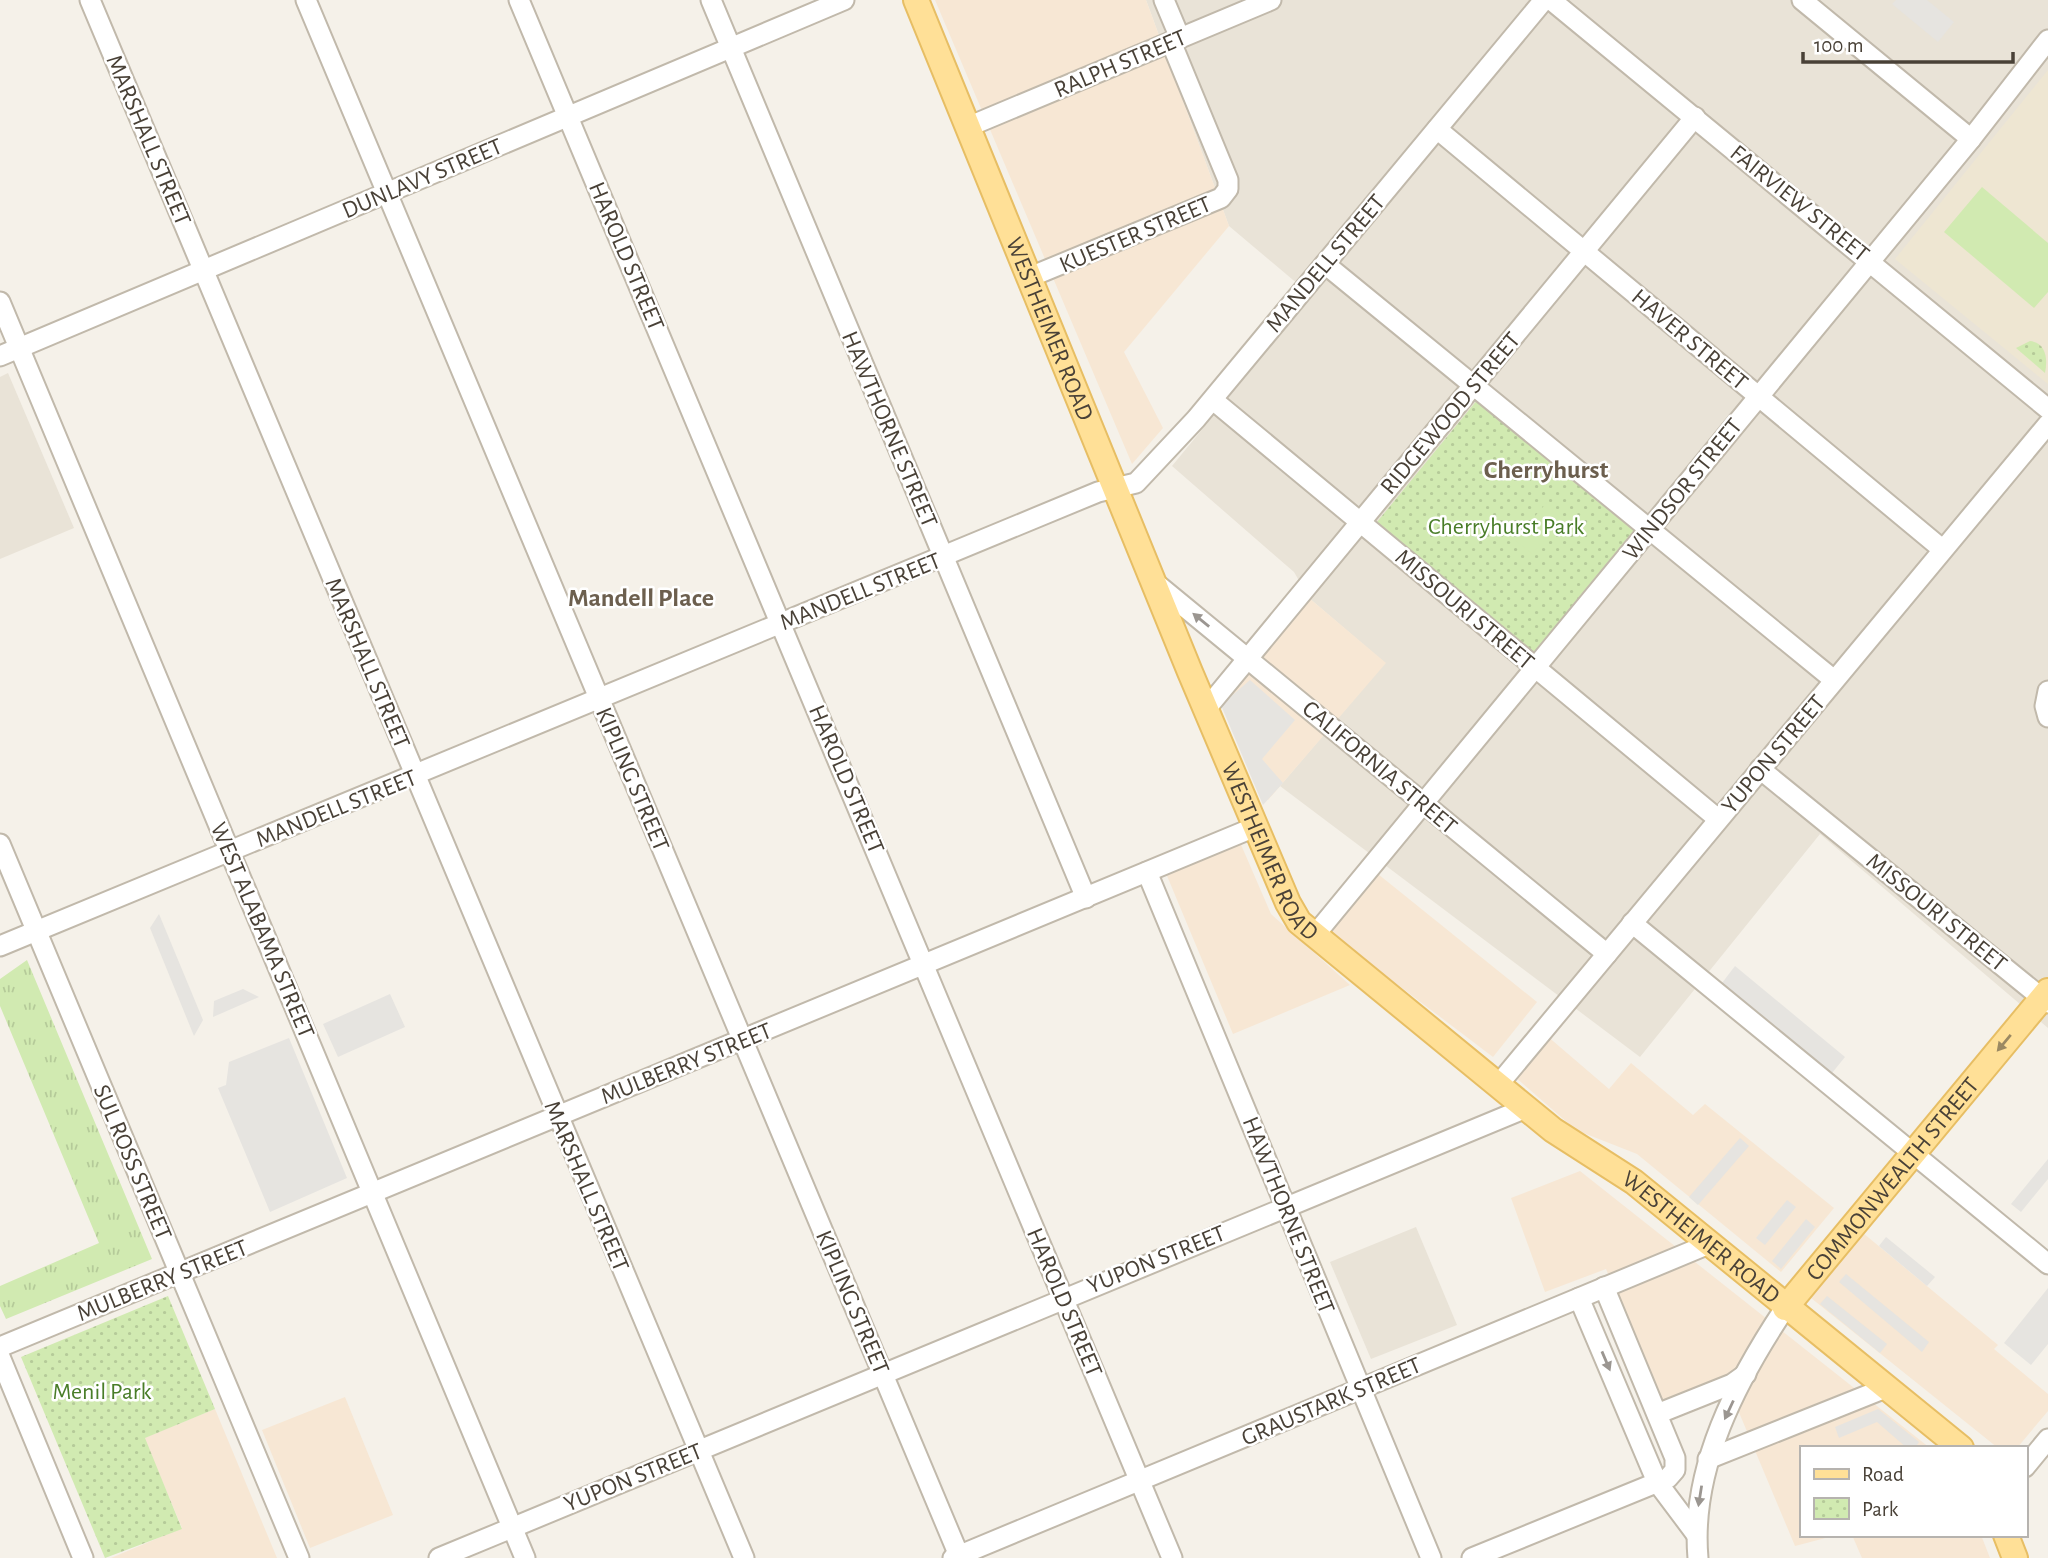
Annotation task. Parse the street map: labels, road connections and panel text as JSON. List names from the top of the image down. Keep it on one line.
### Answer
{"streets":{"main road":["WESTHEIMER ROAD","COMMONWEALTH STREET"],"street":["RALPH STREET","MARSHALL STREET","DUNLAVY STREET","FAIRVIEW STREET","KUESTER STREET","HAROLD STREET","MANDELL STREET","HAVER STREET","RIDGEWOOD STREET","HAWTHORNE STREET","WINDSOR STREET","MISSOURI STREET","YUPON STREET","CALIFORNIA STREET","KIPLING STREET","WEST ALABAMA STREET","MULBERRY STREET","SUL ROSS STREET","GRAUSTARK STREET"]},"crossings":[["RALPH STREET","KUESTER STREET"],["RALPH STREET","WESTHEIMER ROAD"],["MARSHALL STREET","DUNLAVY STREET"],["MARSHALL STREET","MANDELL STREET"],["MARSHALL STREET","YUPON STREET"],["MARSHALL STREET","MULBERRY STREET"],["DUNLAVY STREET","HAROLD STREET"],["DUNLAVY STREET","HAWTHORNE STREET"],["DUNLAVY STREET","KIPLING STREET"],["DUNLAVY STREET","WEST ALABAMA STREET"],["FAIRVIEW STREET","RIDGEWOOD STREET"],["FAIRVIEW STREET","WINDSOR STREET"],["KUESTER STREET","WESTHEIMER ROAD"],["HAROLD STREET","MANDELL STREET"],["HAROLD STREET","YUPON STREET"],["HAROLD STREET","MULBERRY STREET"],["HAROLD STREET","GRAUSTARK STREET"],["MANDELL STREET","WESTHEIMER ROAD"],["MANDELL STREET","HAVER STREET"],["MANDELL STREET","HAWTHORNE STREET"],["MANDELL STREET","MISSOURI STREET"],["MANDELL STREET","KIPLING STREET"],["MANDELL STREET","WEST ALABAMA STREET"],["MANDELL STREET","SUL ROSS STREET"],["WESTHEIMER ROAD","RIDGEWOOD STREET"],["WESTHEIMER ROAD","WINDSOR STREET"],["WESTHEIMER ROAD","YUPON STREET"],["WESTHEIMER ROAD","CALIFORNIA STREET"],["WESTHEIMER ROAD","MULBERRY STREET"],["WESTHEIMER ROAD","COMMONWEALTH STREET"],["WESTHEIMER ROAD","GRAUSTARK STREET"],["HAVER STREET","RIDGEWOOD STREET"],["HAVER STREET","WINDSOR STREET"],["HAVER STREET","YUPON STREET"],["RIDGEWOOD STREET","MISSOURI STREET"],["RIDGEWOOD STREET","CALIFORNIA STREET"],["HAWTHORNE STREET","YUPON STREET"],["HAWTHORNE STREET","MULBERRY STREET"],["HAWTHORNE STREET","GRAUSTARK STREET"],["WINDSOR STREET","MISSOURI STREET"],["WINDSOR STREET","CALIFORNIA STREET"],["MISSOURI STREET","YUPON STREET"],["MISSOURI STREET","COMMONWEALTH STREET"],["YUPON STREET","CALIFORNIA STREET"],["YUPON STREET","KIPLING STREET"],["YUPON STREET","WEST ALABAMA STREET"],["KIPLING STREET","MULBERRY STREET"],["KIPLING STREET","GRAUSTARK STREET"],["WEST ALABAMA STREET","MULBERRY STREET"],["MULBERRY STREET","SUL ROSS STREET"]],"one_way":["COMMONWEALTH STREET"],"districts":["Cherryhurst","Mandell Place"],"parks":["Cherryhurst Park","Menil Park"],"legend":["Road","Park"],"scale_bar":"100 m"}
